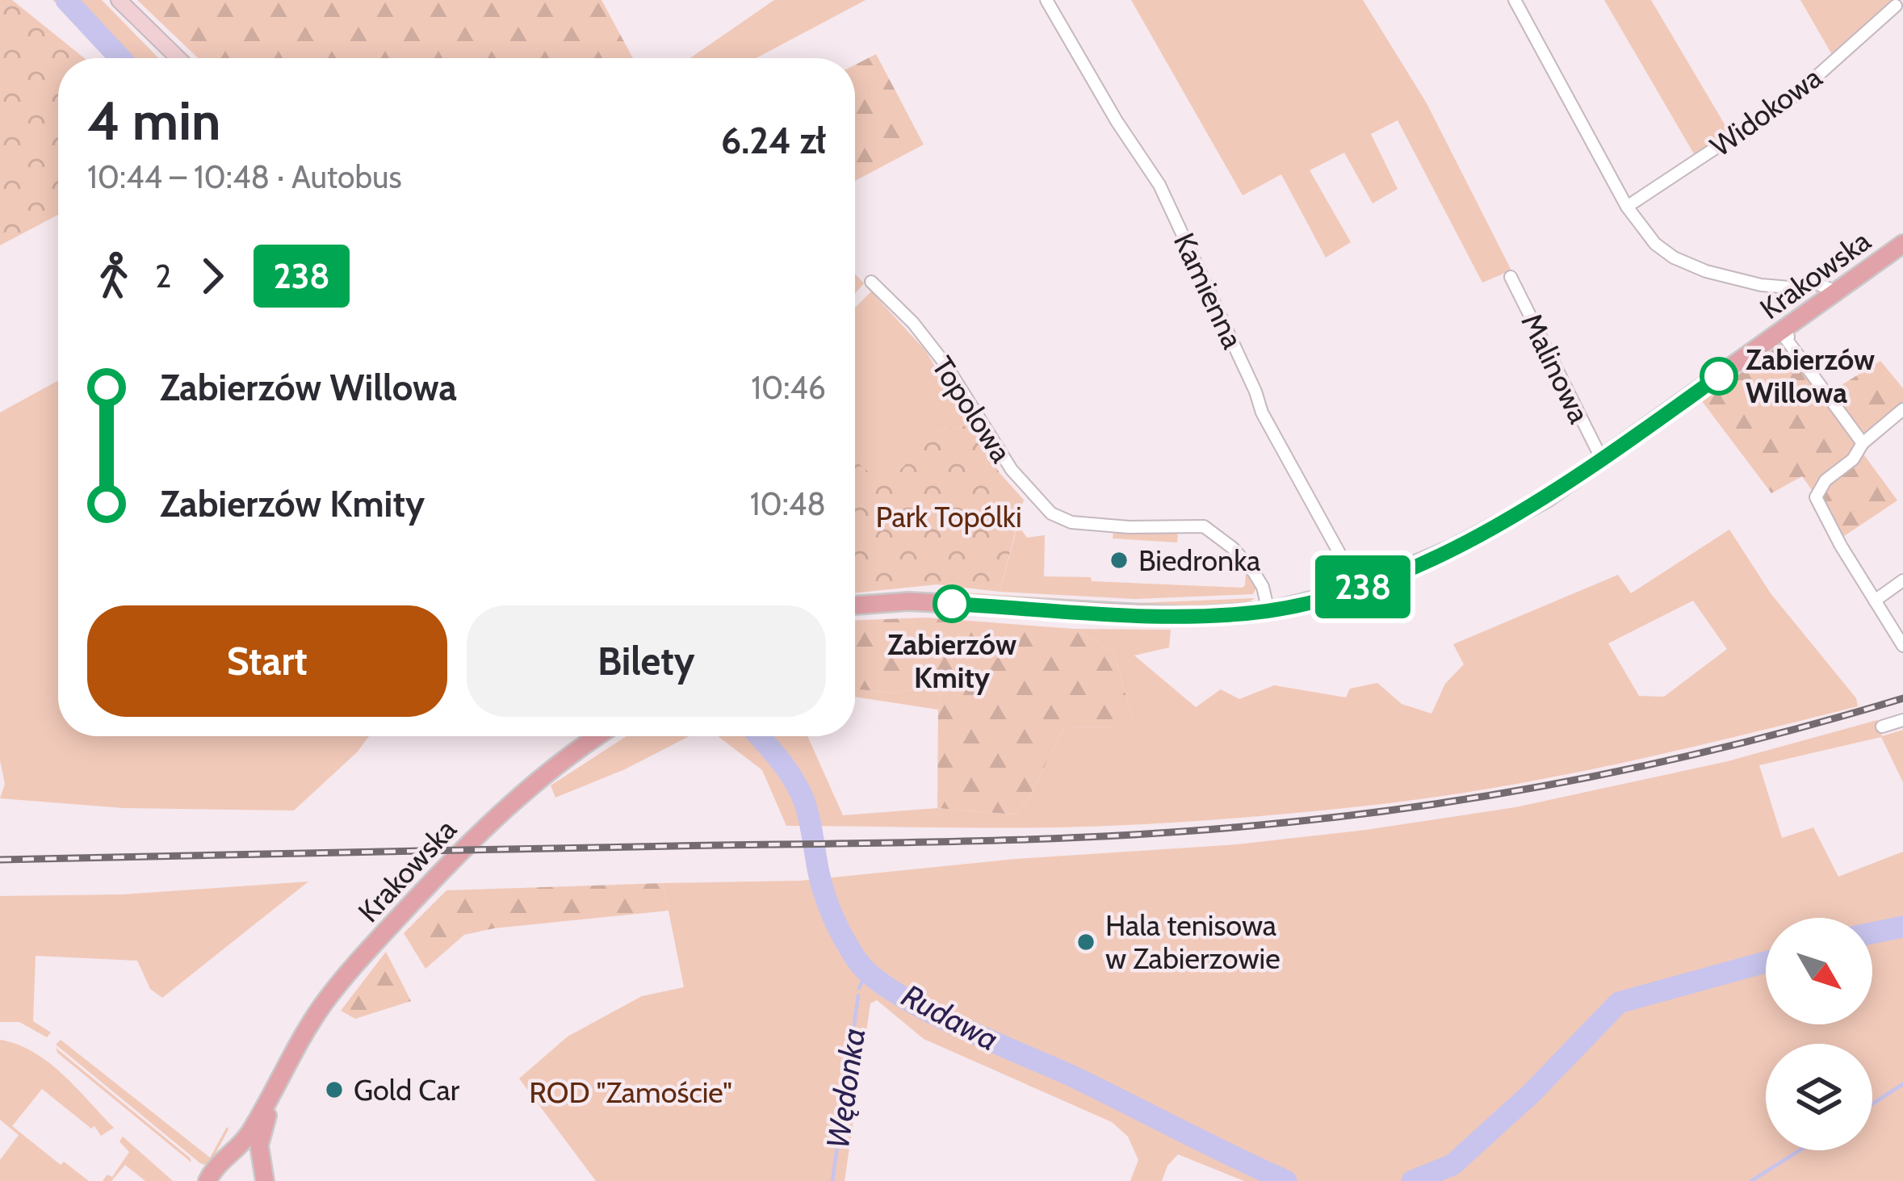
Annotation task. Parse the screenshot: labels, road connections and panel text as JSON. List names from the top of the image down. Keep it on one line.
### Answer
{"streets":{"main road":["Krakowska"],"street":["Widokowa","Kamienna","Malinowa","Topolowa"]},"crossings":[["Krakowska","Kamienna"],["Krakowska","Malinowa"],["Krakowska","Topolowa"]],"water":["Rudawa","Wędonka"],"parks":["Park Topólki","ROD \"Zamoście\""],"places":["Zabierzów Willowa","Biedronka","Zabierzów Kmity","Hala tenisowa w Zabierzowie","Gold Car"],"lines":["bus line 238"],"north":"bottom right","page":{"on_map":"238","heading":["4 min","10:44 – 10:48 · Autobus","6.24 zł"],"legs":["2","238"],"list":[{"name":"Zabierzów Willowa","value":"10:46"},{"name":"Zabierzów Kmity","value":"10:48"}],"buttons":["Start","Bilety"]}}
